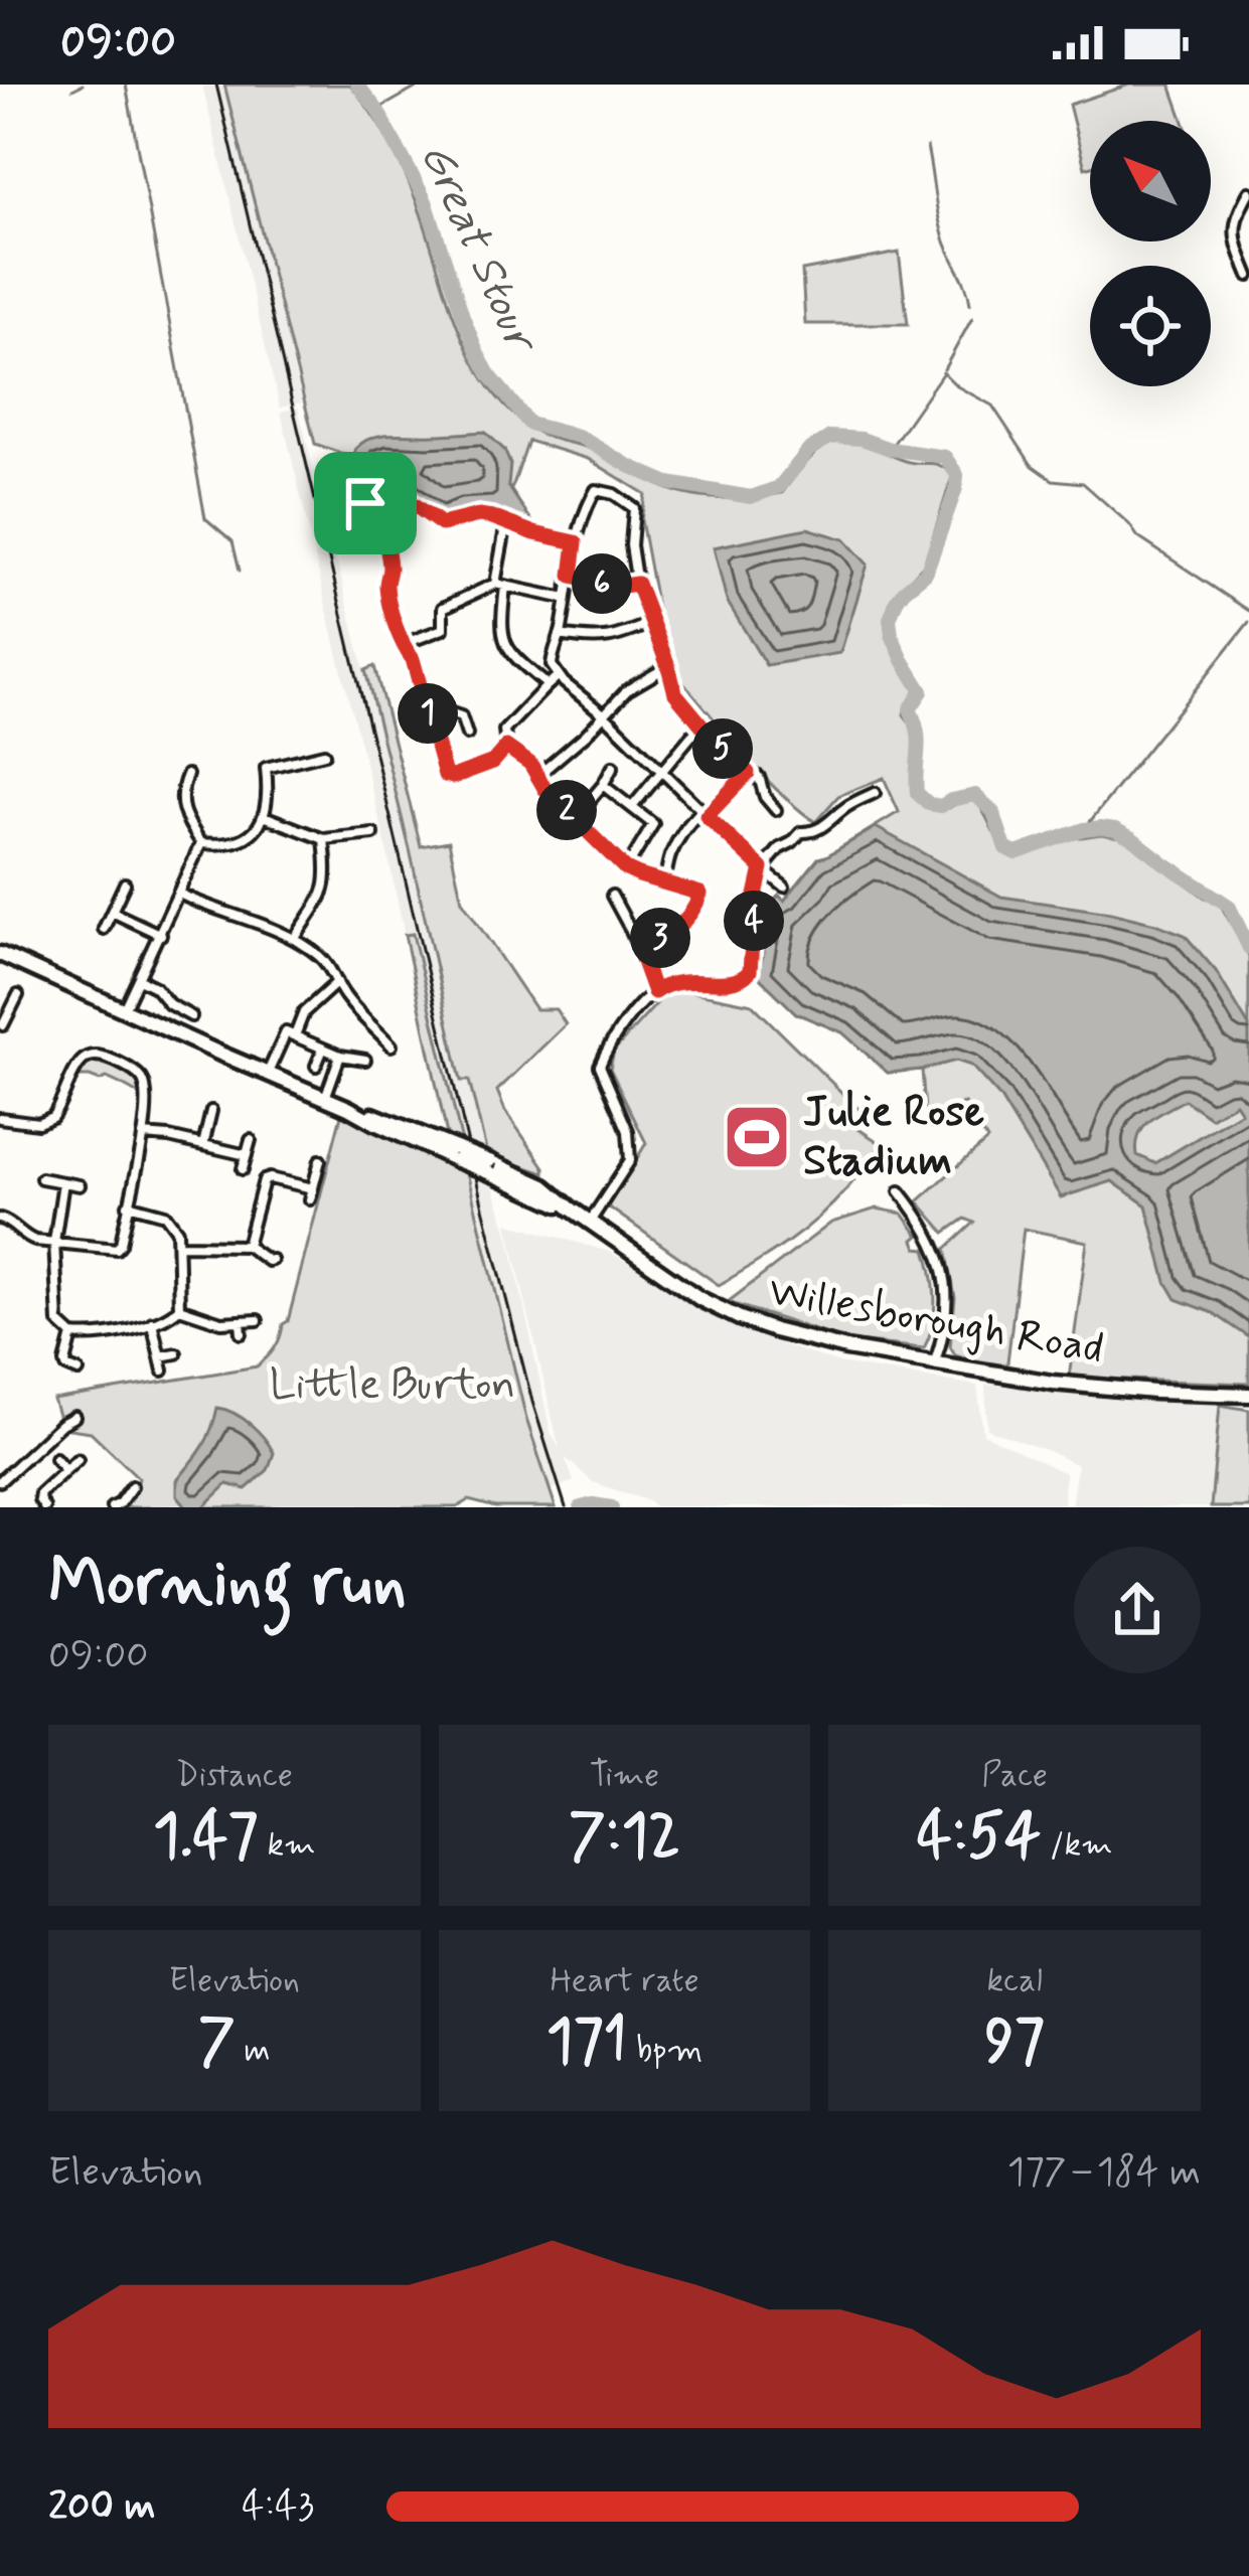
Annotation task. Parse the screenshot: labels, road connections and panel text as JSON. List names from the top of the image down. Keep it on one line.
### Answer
{"streets":{"main road":["Willesborough Road"]},"water":["Great Stour"],"parks":["Little Burton"],"places":{"sports":["Julie Rose Stadium"]},"north":"top left","page":{"status":"09:00","pins":["6","1","5","2","4","3"],"heading":["Morning run","09:00"],"stats":[["Distance","1.47 km"],["Time","7:12"],["Pace","4:54 /km"],["Elevation","7 m"],["Heart rate","171 bpm"],["kcal","97"]],"chart":["Elevation","177–184 m"],"list":[{"name":"200 m","note":"4:43"}]}}
